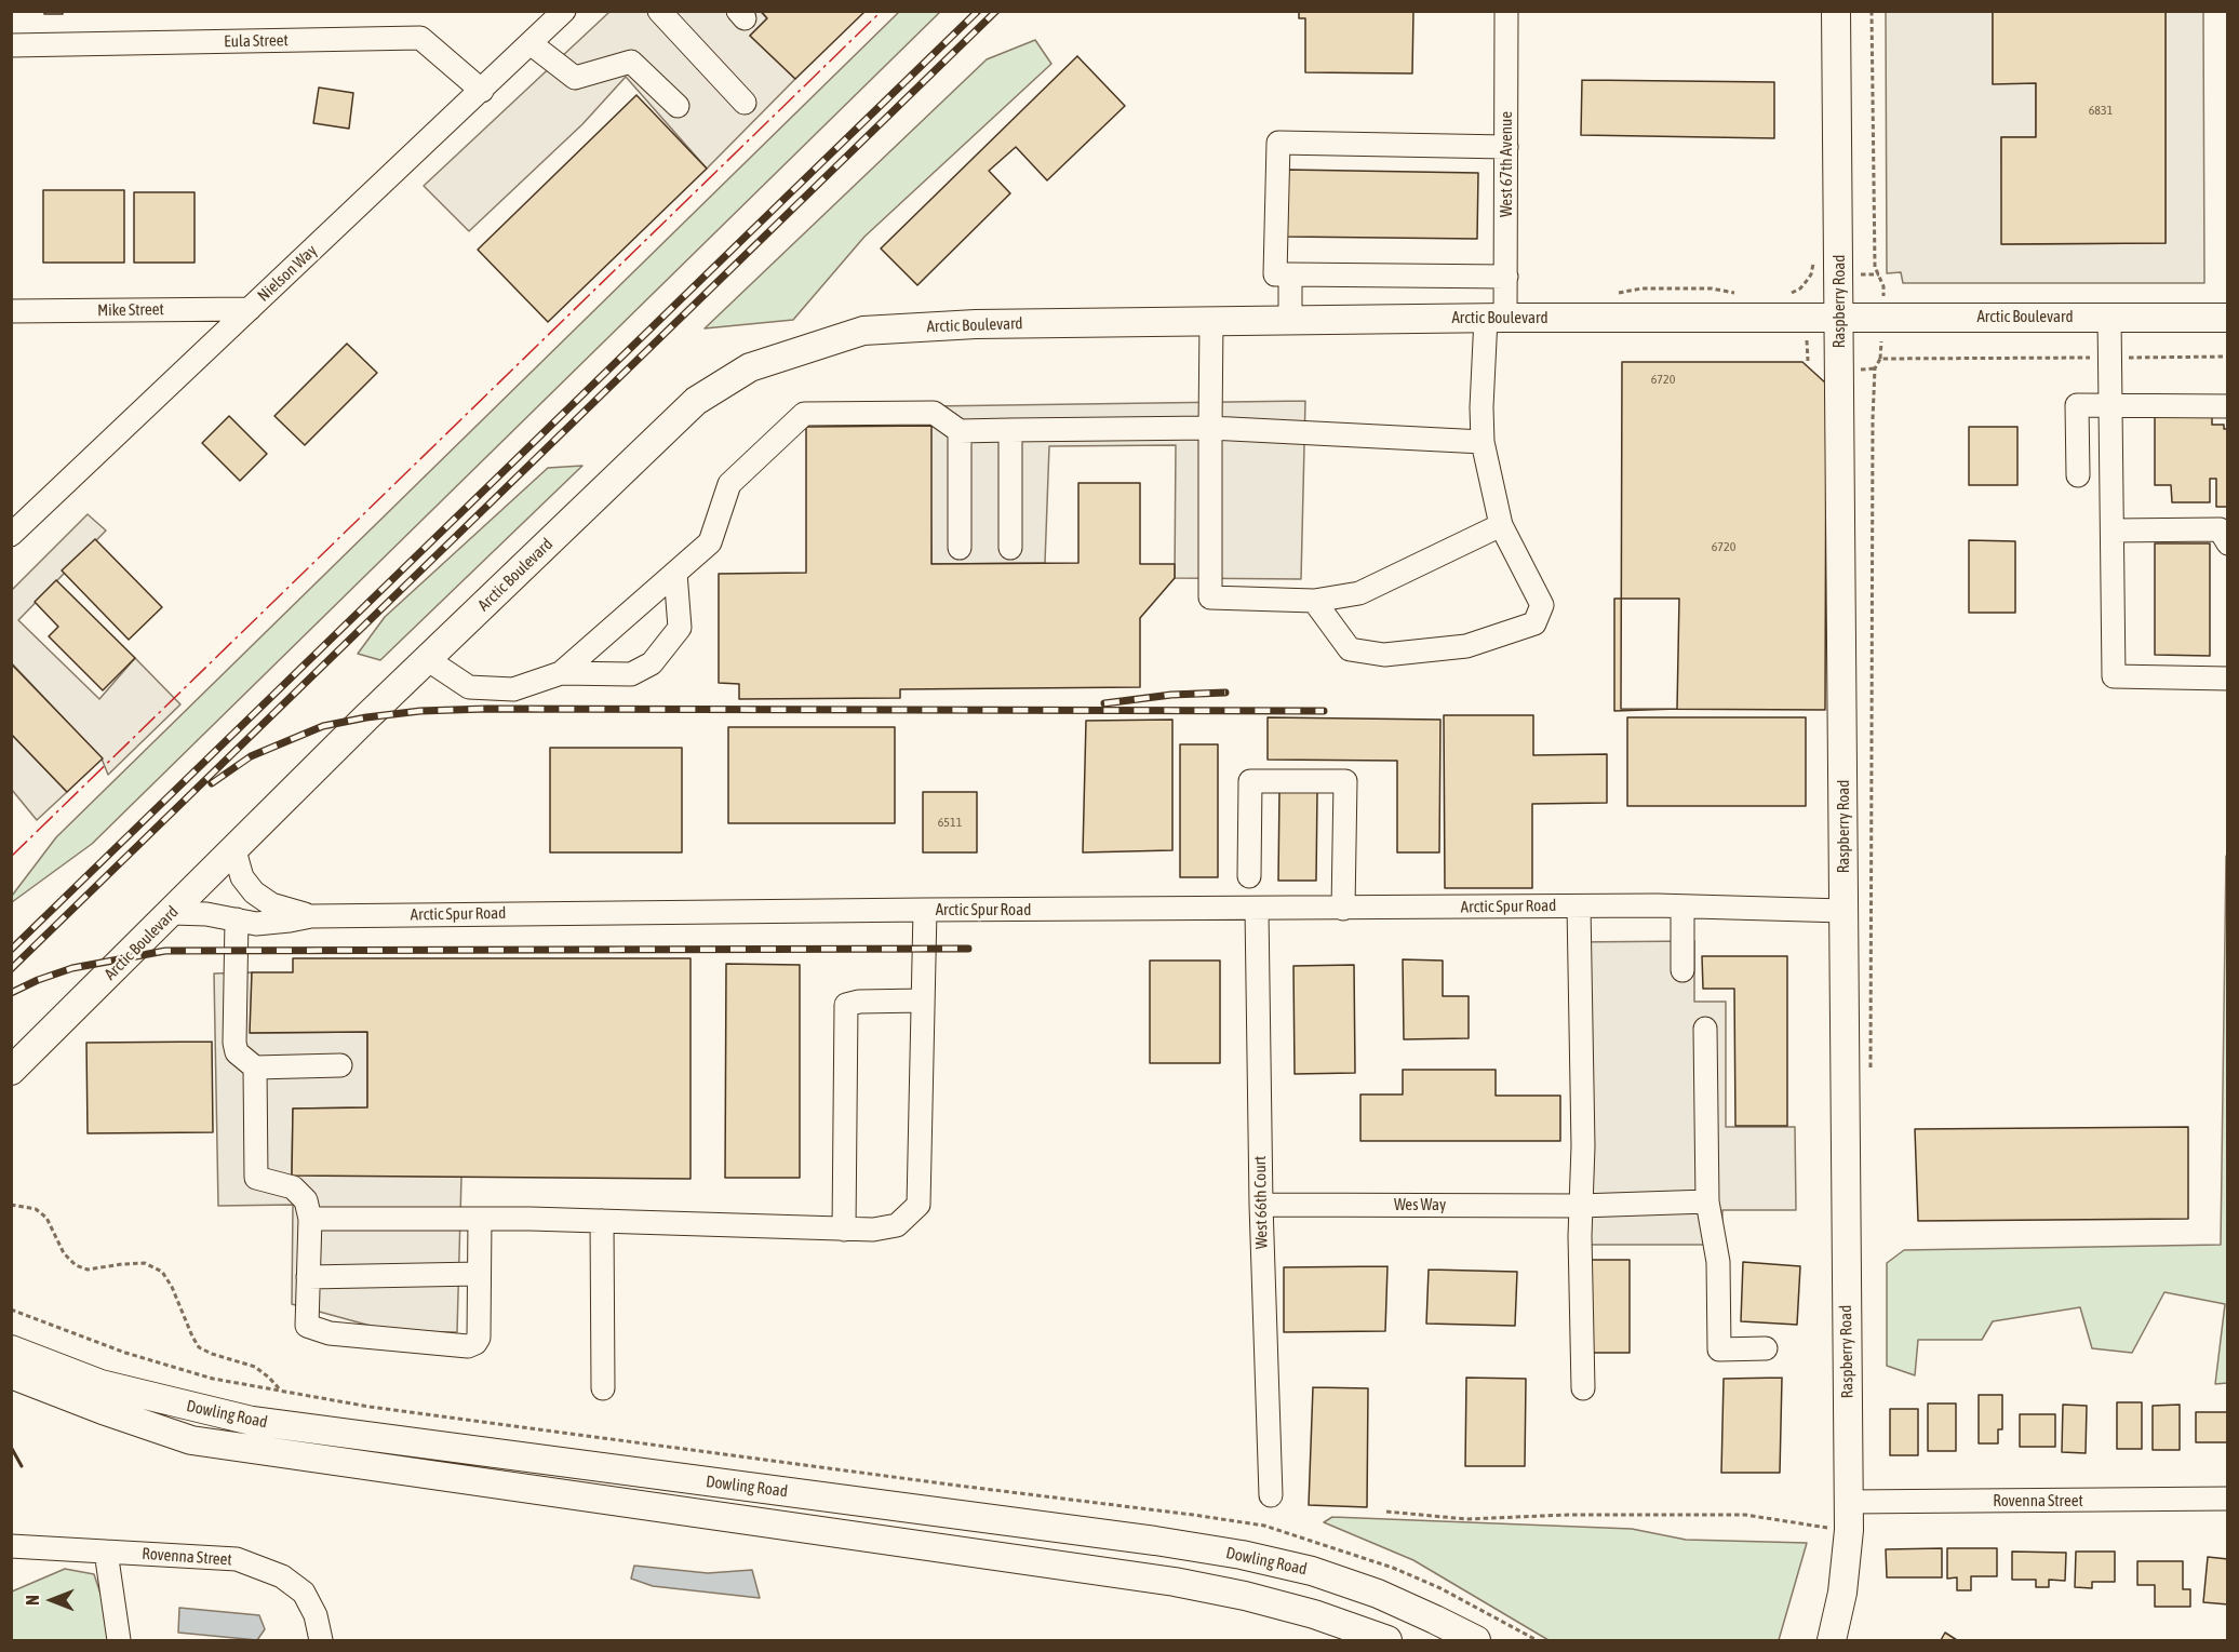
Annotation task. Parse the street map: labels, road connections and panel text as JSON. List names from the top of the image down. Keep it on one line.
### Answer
{"streets":{"main road":["Raspberry Road","Arctic Boulevard","Dowling Road"],"street":["Eula Street","West 67th Avenue","Nielson Way","Mike Street","Arctic Spur Road","West 66th Court","Wes Way","Rovenna Street"]},"crossings":[["Eula Street","Nielson Way"],["West 67th Avenue","Arctic Boulevard"],["Nielson Way","Mike Street"],["Raspberry Road","Arctic Boulevard"],["Raspberry Road","Arctic Spur Road"],["Raspberry Road","Rovenna Street"],["Arctic Boulevard","Arctic Spur Road"],["Arctic Spur Road","West 66th Court"],["West 66th Court","Wes Way"]],"house_numbers":["6831","6720","6720","6511"],"north":"left"}
